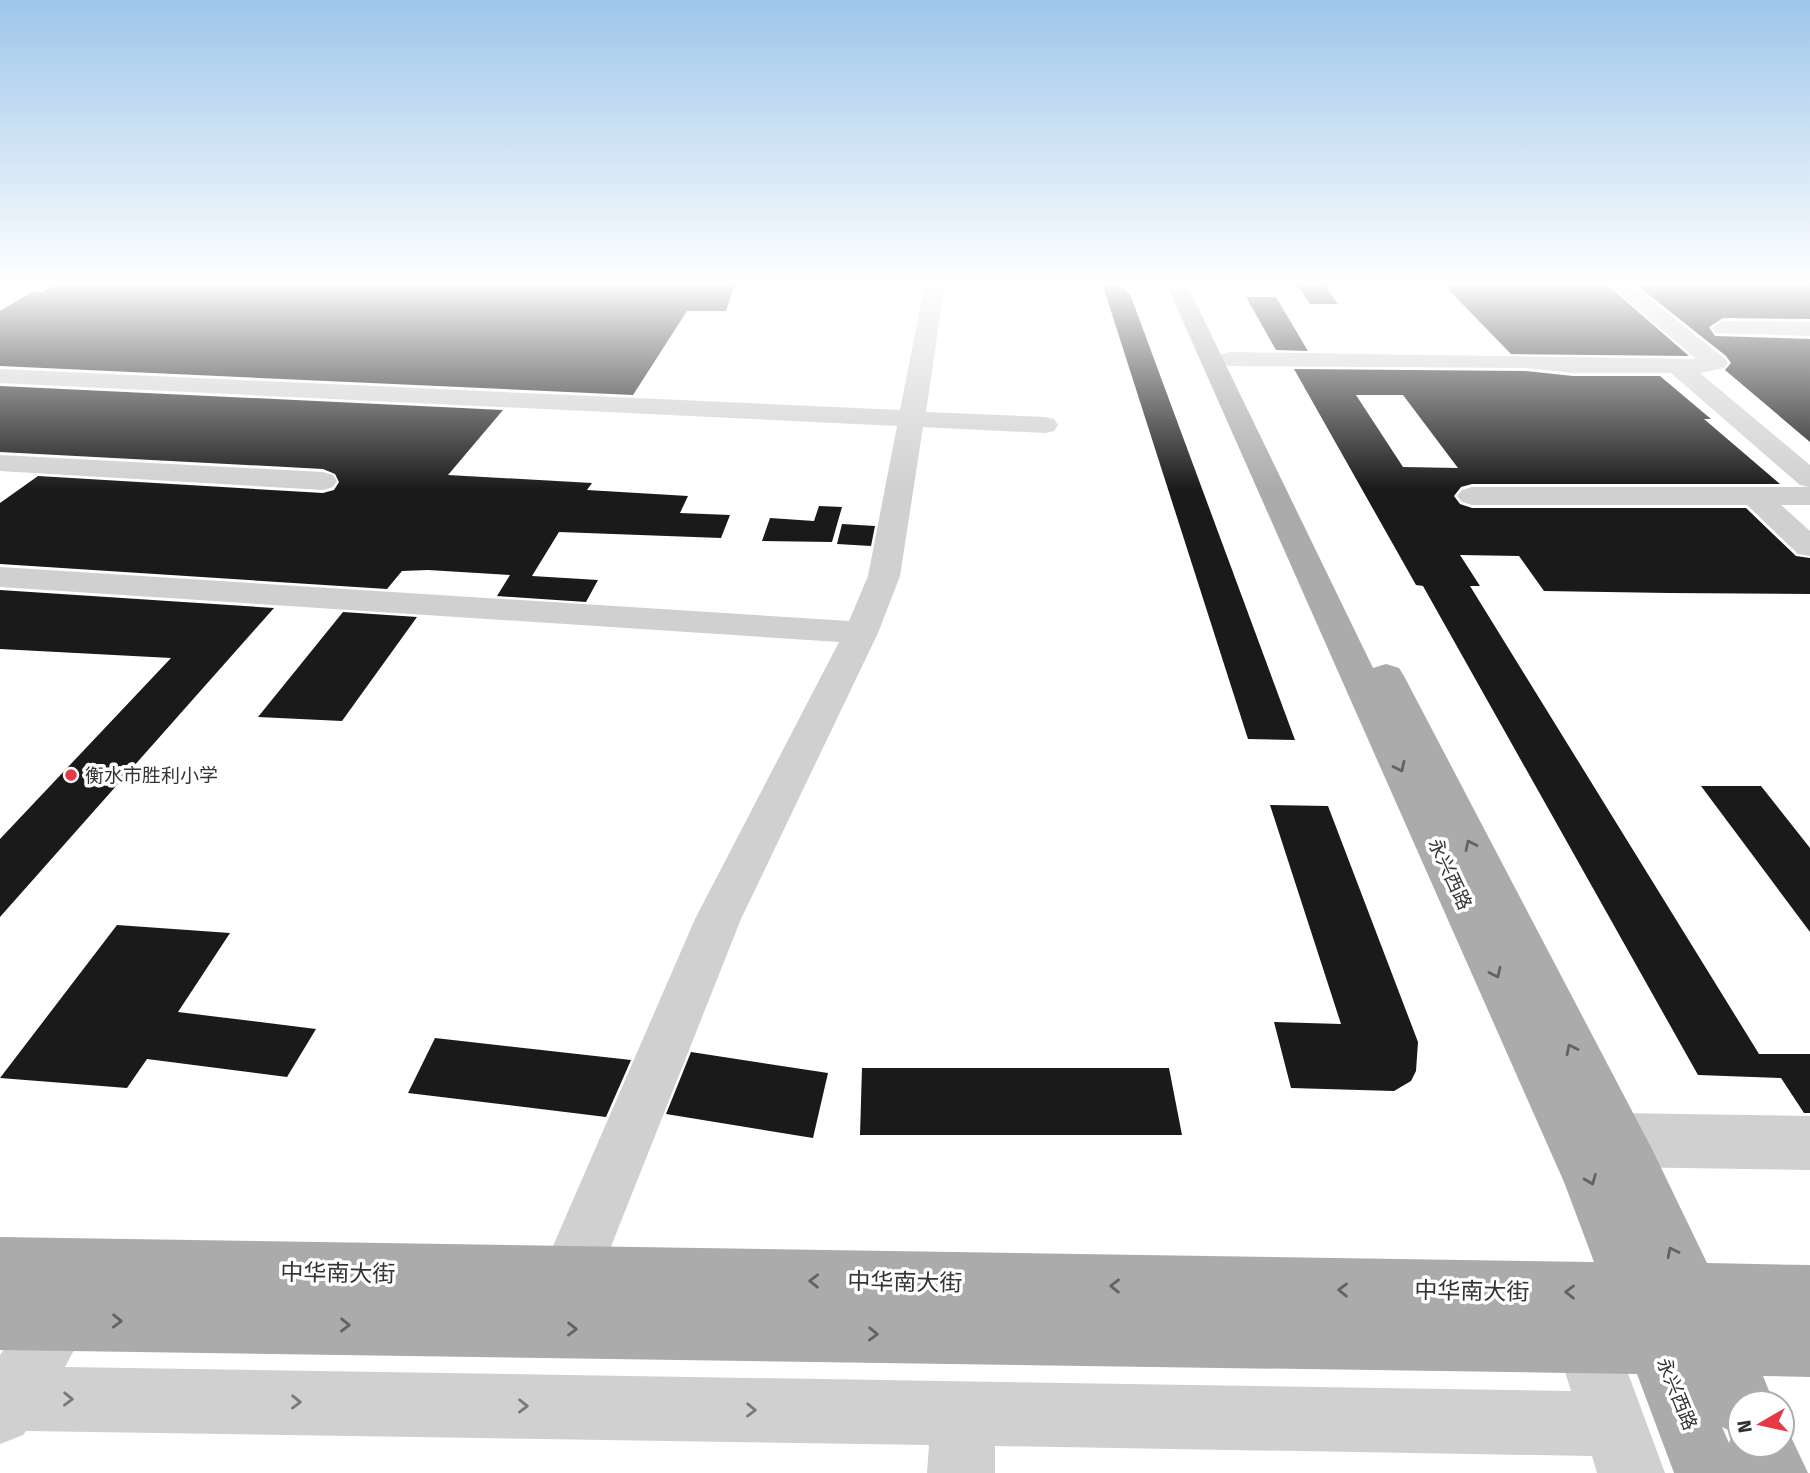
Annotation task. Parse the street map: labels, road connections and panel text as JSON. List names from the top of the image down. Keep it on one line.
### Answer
{"streets":{"main road":["永兴西路","中华南大街"]},"crossings":[["永兴西路","中华南大街"]],"places":["衡水市胜利小学"],"north":"left"}
